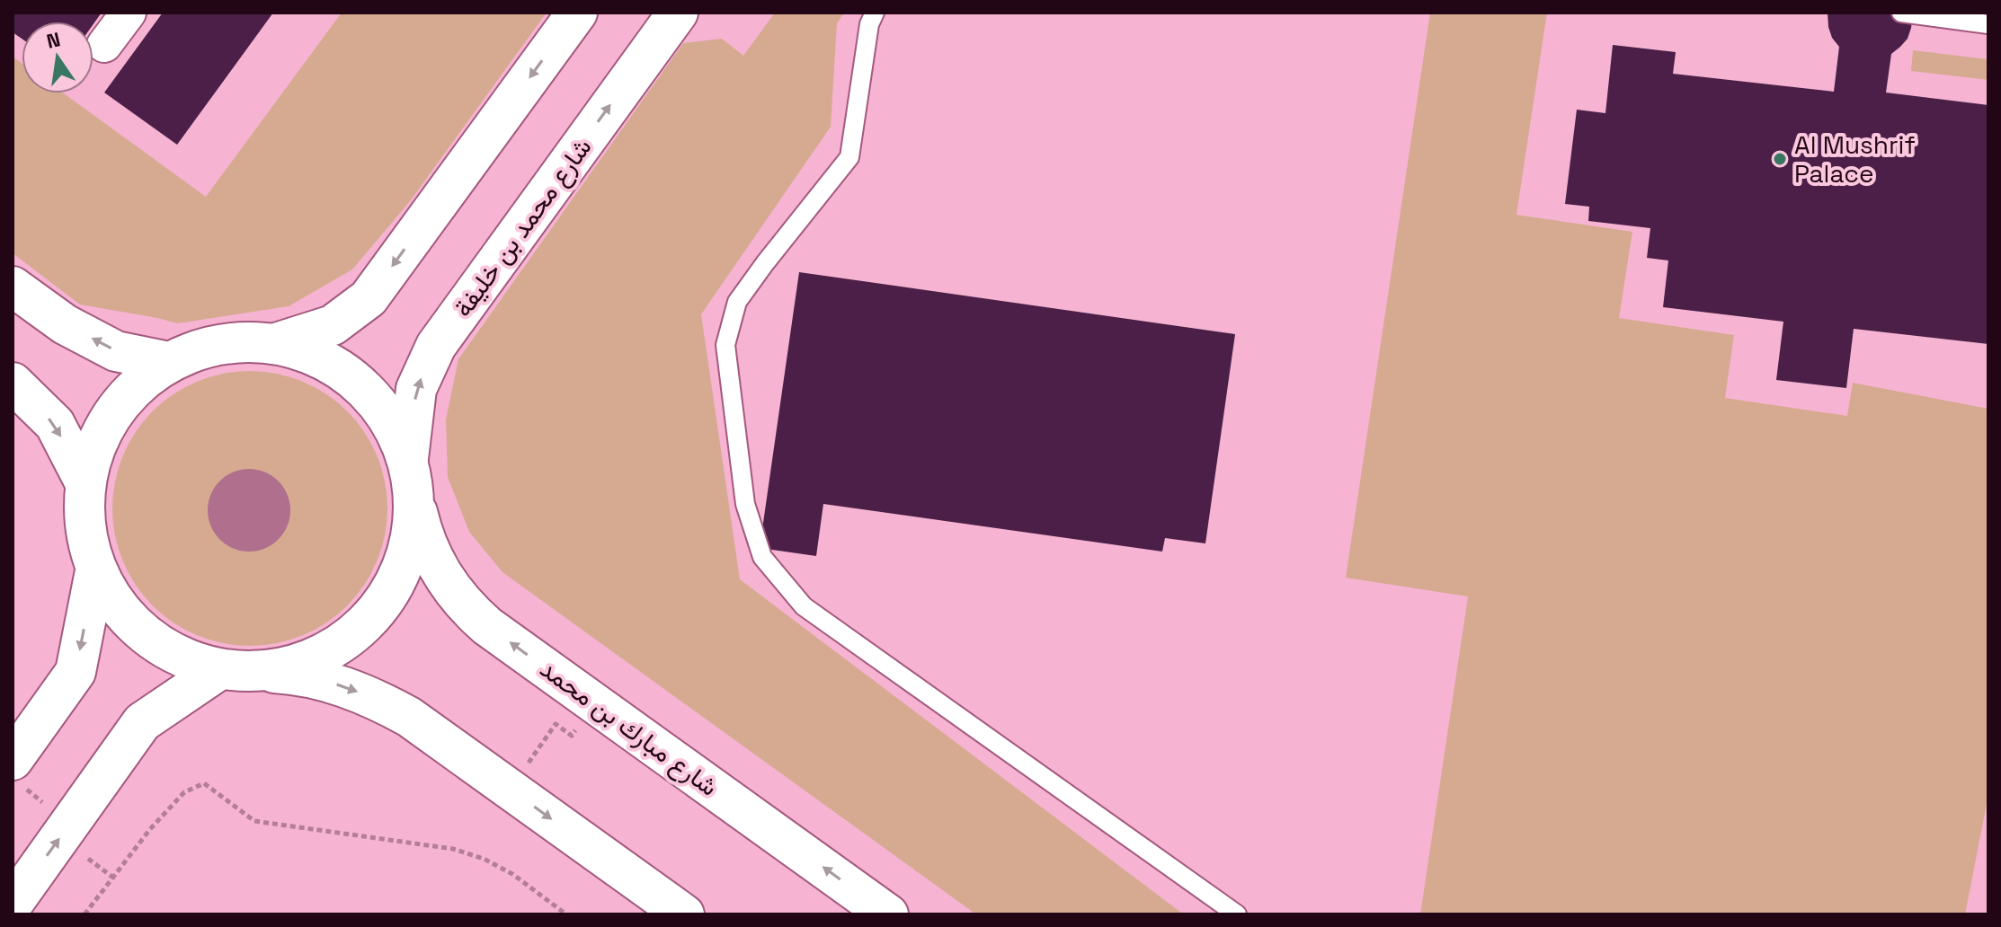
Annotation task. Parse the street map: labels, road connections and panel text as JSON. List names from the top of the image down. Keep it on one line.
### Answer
{"streets":{"main road":["شارع محمد بن خليفة","شارع مبارك بن محمد"]},"places":["Al Mushrif Palace"],"north":"top"}
